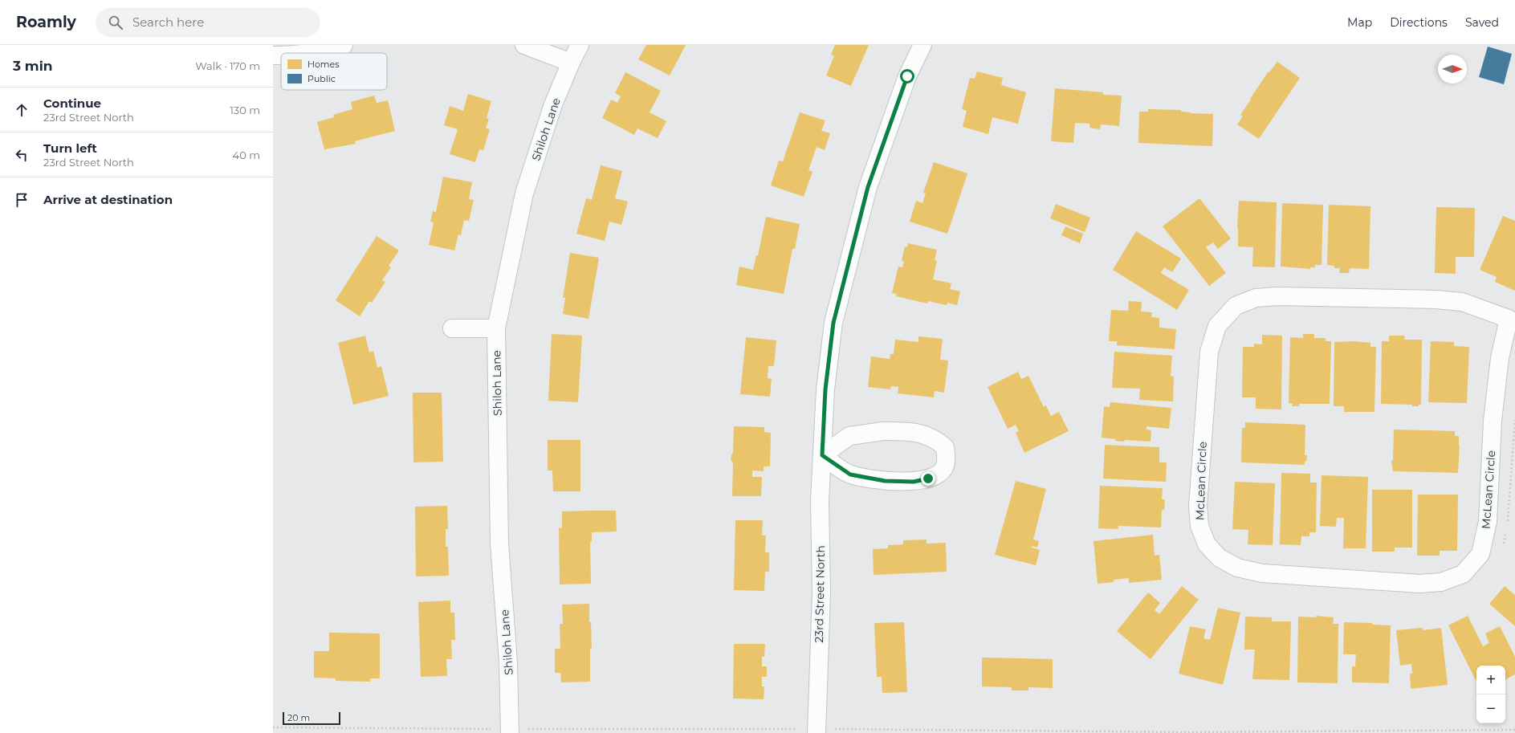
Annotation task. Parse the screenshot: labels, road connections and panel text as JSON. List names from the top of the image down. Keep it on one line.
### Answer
{"streets":{"street":["Shiloh Lane","McLean Circle","23rd Street North"]},"legend":["Homes","Public"],"scale_bar":"20 m","north":"right","page":{"header":"Roamly","search":"Search here","nav":["Map","Directions","Saved"],"heading":["3 min","Walk · 170 m"],"list":[["Continue","23rd Street North","130 m"],["Turn left","23rd Street North","40 m"],"Arrive at destination"],"map_buttons":["+","−"],"scale":"20 m"}}
